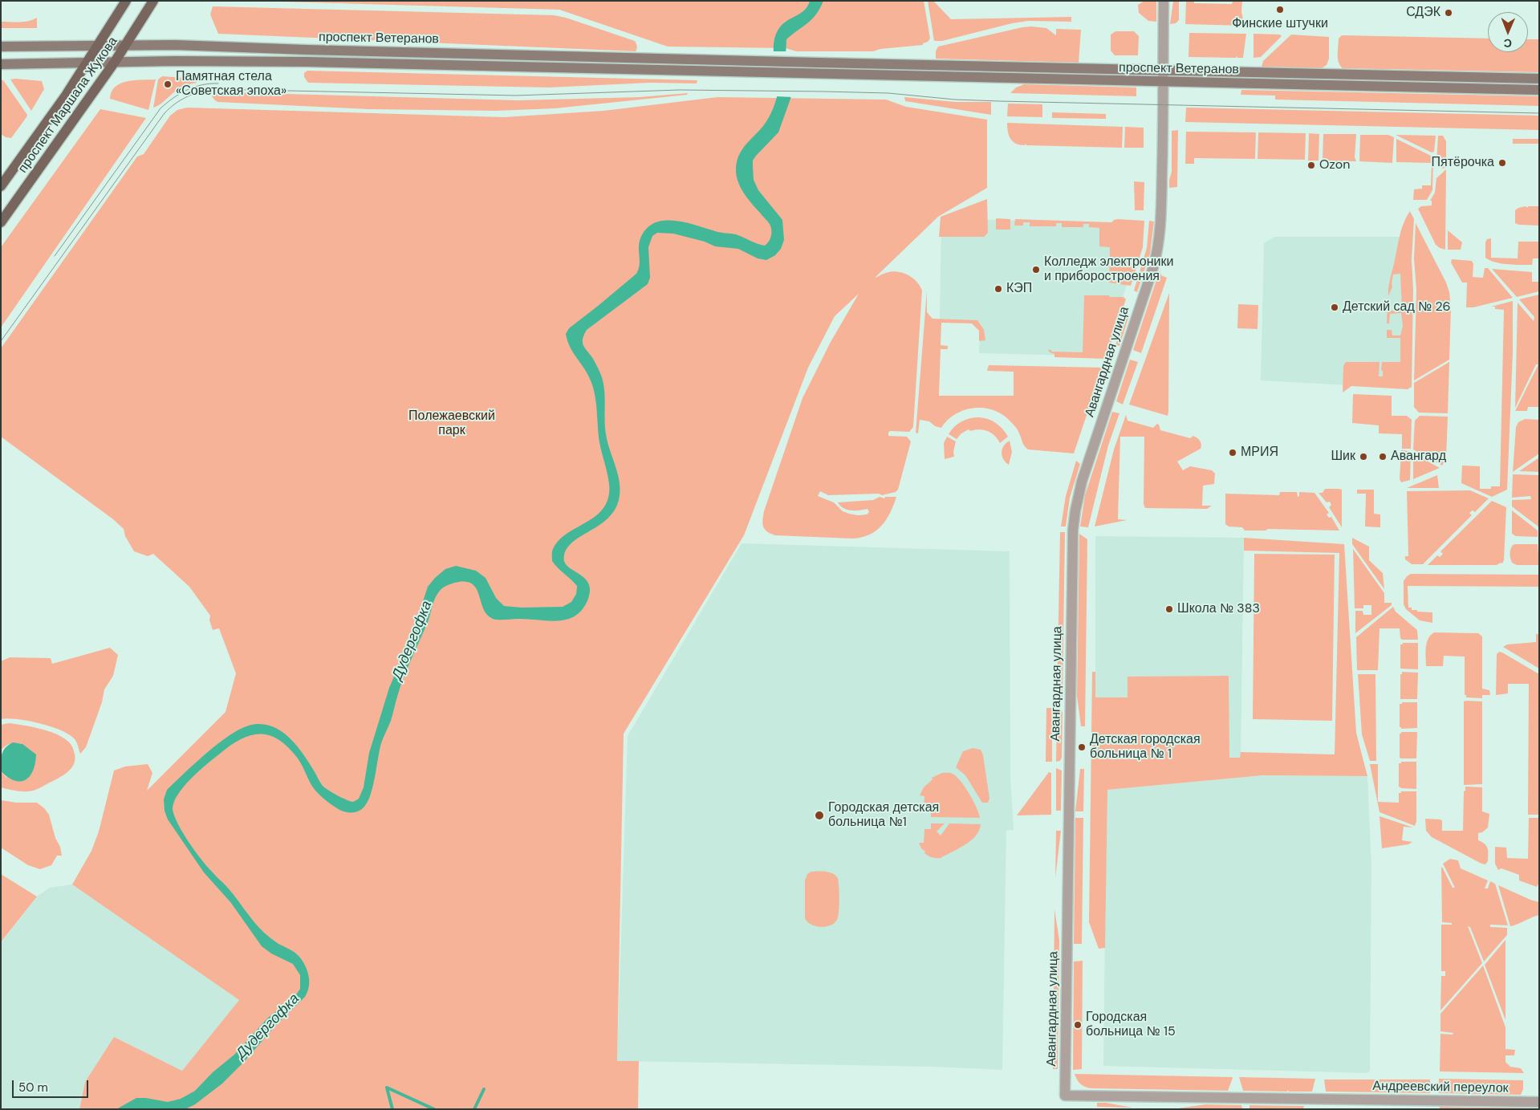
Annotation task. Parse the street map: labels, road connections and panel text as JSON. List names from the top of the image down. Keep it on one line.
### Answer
{"streets":{"main road":["проспект Ветеранов","проспект Маршала Жукова"],"street":["Авангардная улица","Андреевский переулок"]},"crossings":[["проспект Ветеранов","проспект Маршала Жукова"],["проспект Ветеранов","Авангардная улица"],["Авангардная улица","Андреевский переулок"]],"water":["Дудергофка"],"parks":["Полежаевский парк"],"places":["Финские штучки","СДЭК","Памятная стела «Советская эпоха»","Пятёрочка","Ozon","Колледж электроники и приборостроения","КЭП","Детский сад № 26","МРИЯ","Шик","Авангард","Школа № 383","Детская городская больница № 1","Городская детская больница №1","Городская больница № 15"],"scale_bar":"50 m","north":"bottom"}
